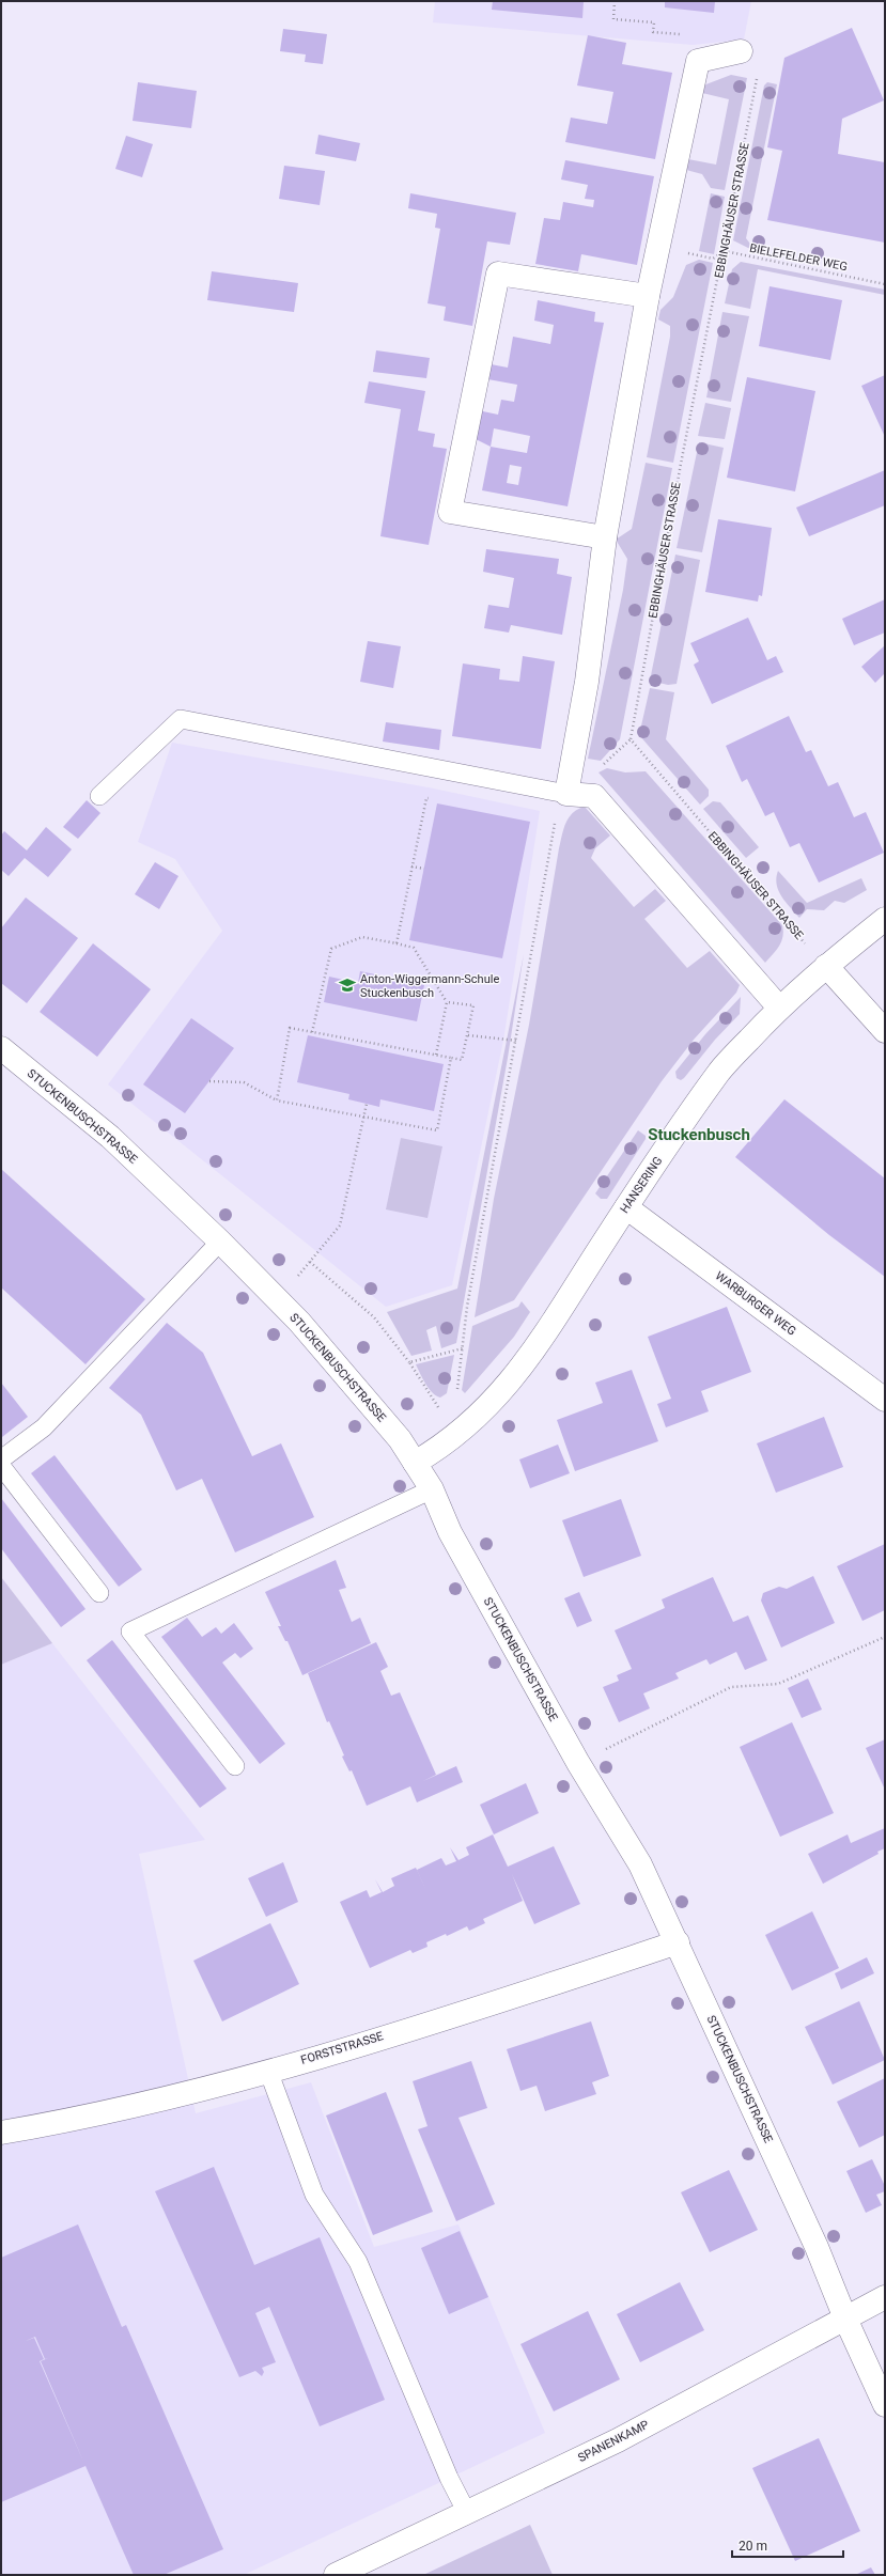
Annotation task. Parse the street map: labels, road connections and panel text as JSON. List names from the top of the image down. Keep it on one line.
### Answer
{"streets":{"street":["STUCKENBUSCHSTRASSE","HANSERING","WARBURGER WEG","FORSTSTRASSE","SPANENKAMP"],"path":["EBBINGHÄUSER STRASSE","BIELEFELDER WEG"]},"crossings":[["EBBINGHÄUSER STRASSE","BIELEFELDER WEG"],["EBBINGHÄUSER STRASSE","HANSERING"],["STUCKENBUSCHSTRASSE","HANSERING"],["STUCKENBUSCHSTRASSE","FORSTSTRASSE"],["STUCKENBUSCHSTRASSE","SPANENKAMP"],["HANSERING","WARBURGER WEG"]],"districts":["Stuckenbusch"],"places":{"school or university":["Anton-Wiggermann-Schule Stuckenbusch"]},"scale_bar":"20 m"}
